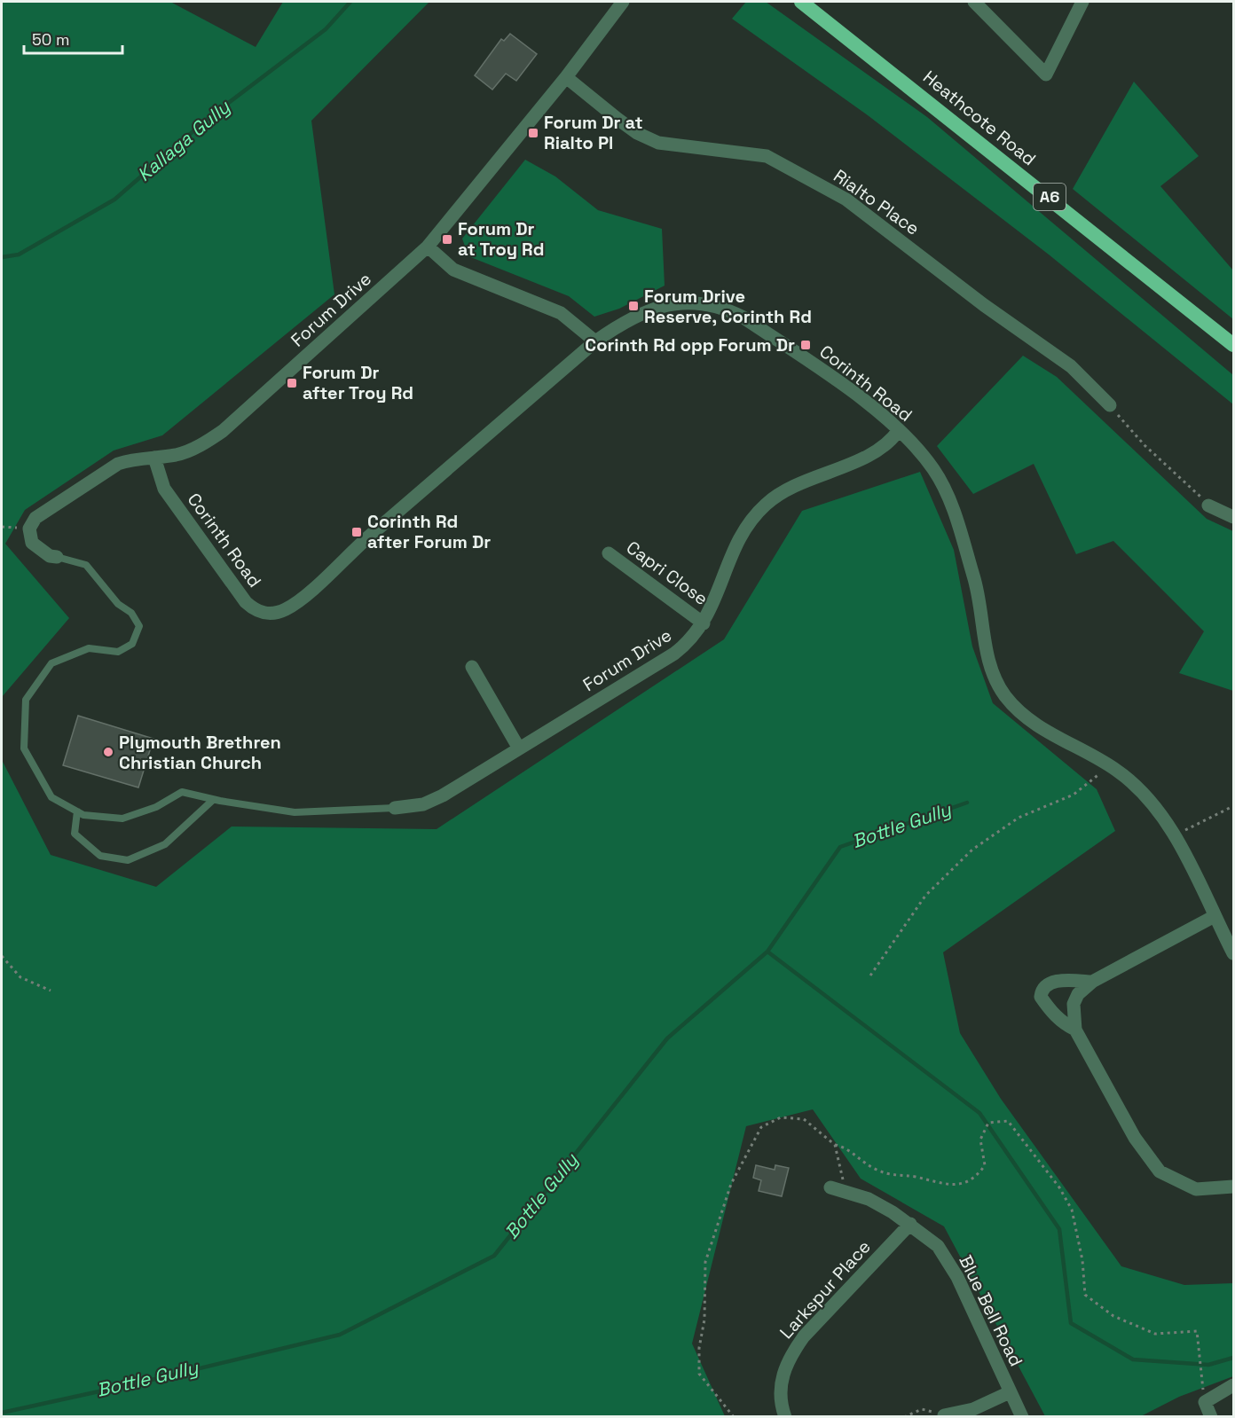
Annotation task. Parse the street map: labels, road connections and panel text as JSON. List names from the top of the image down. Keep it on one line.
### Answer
{"streets":{"highway":["Heathcote Road","A6"],"street":["Rialto Place","Forum Drive","Corinth Road","Capri Close","Larkspur Place","Blue Bell Road"]},"crossings":[["Rialto Place","Forum Drive"],["Forum Drive","Corinth Road"],["Forum Drive","Capri Close"],["Larkspur Place","Blue Bell Road"]],"water":["Kallaga Gully","Bottle Gully"],"places":{"transit":["Forum Dr at Rialto Pl","Forum Dr at Troy Rd","Forum Drive Reserve, Corinth Rd","Corinth Rd opp Forum Dr","Forum Dr after Troy Rd","Corinth Rd after Forum Dr"],"other":["Plymouth Brethren Christian Church"]},"scale_bar":"50 m"}
